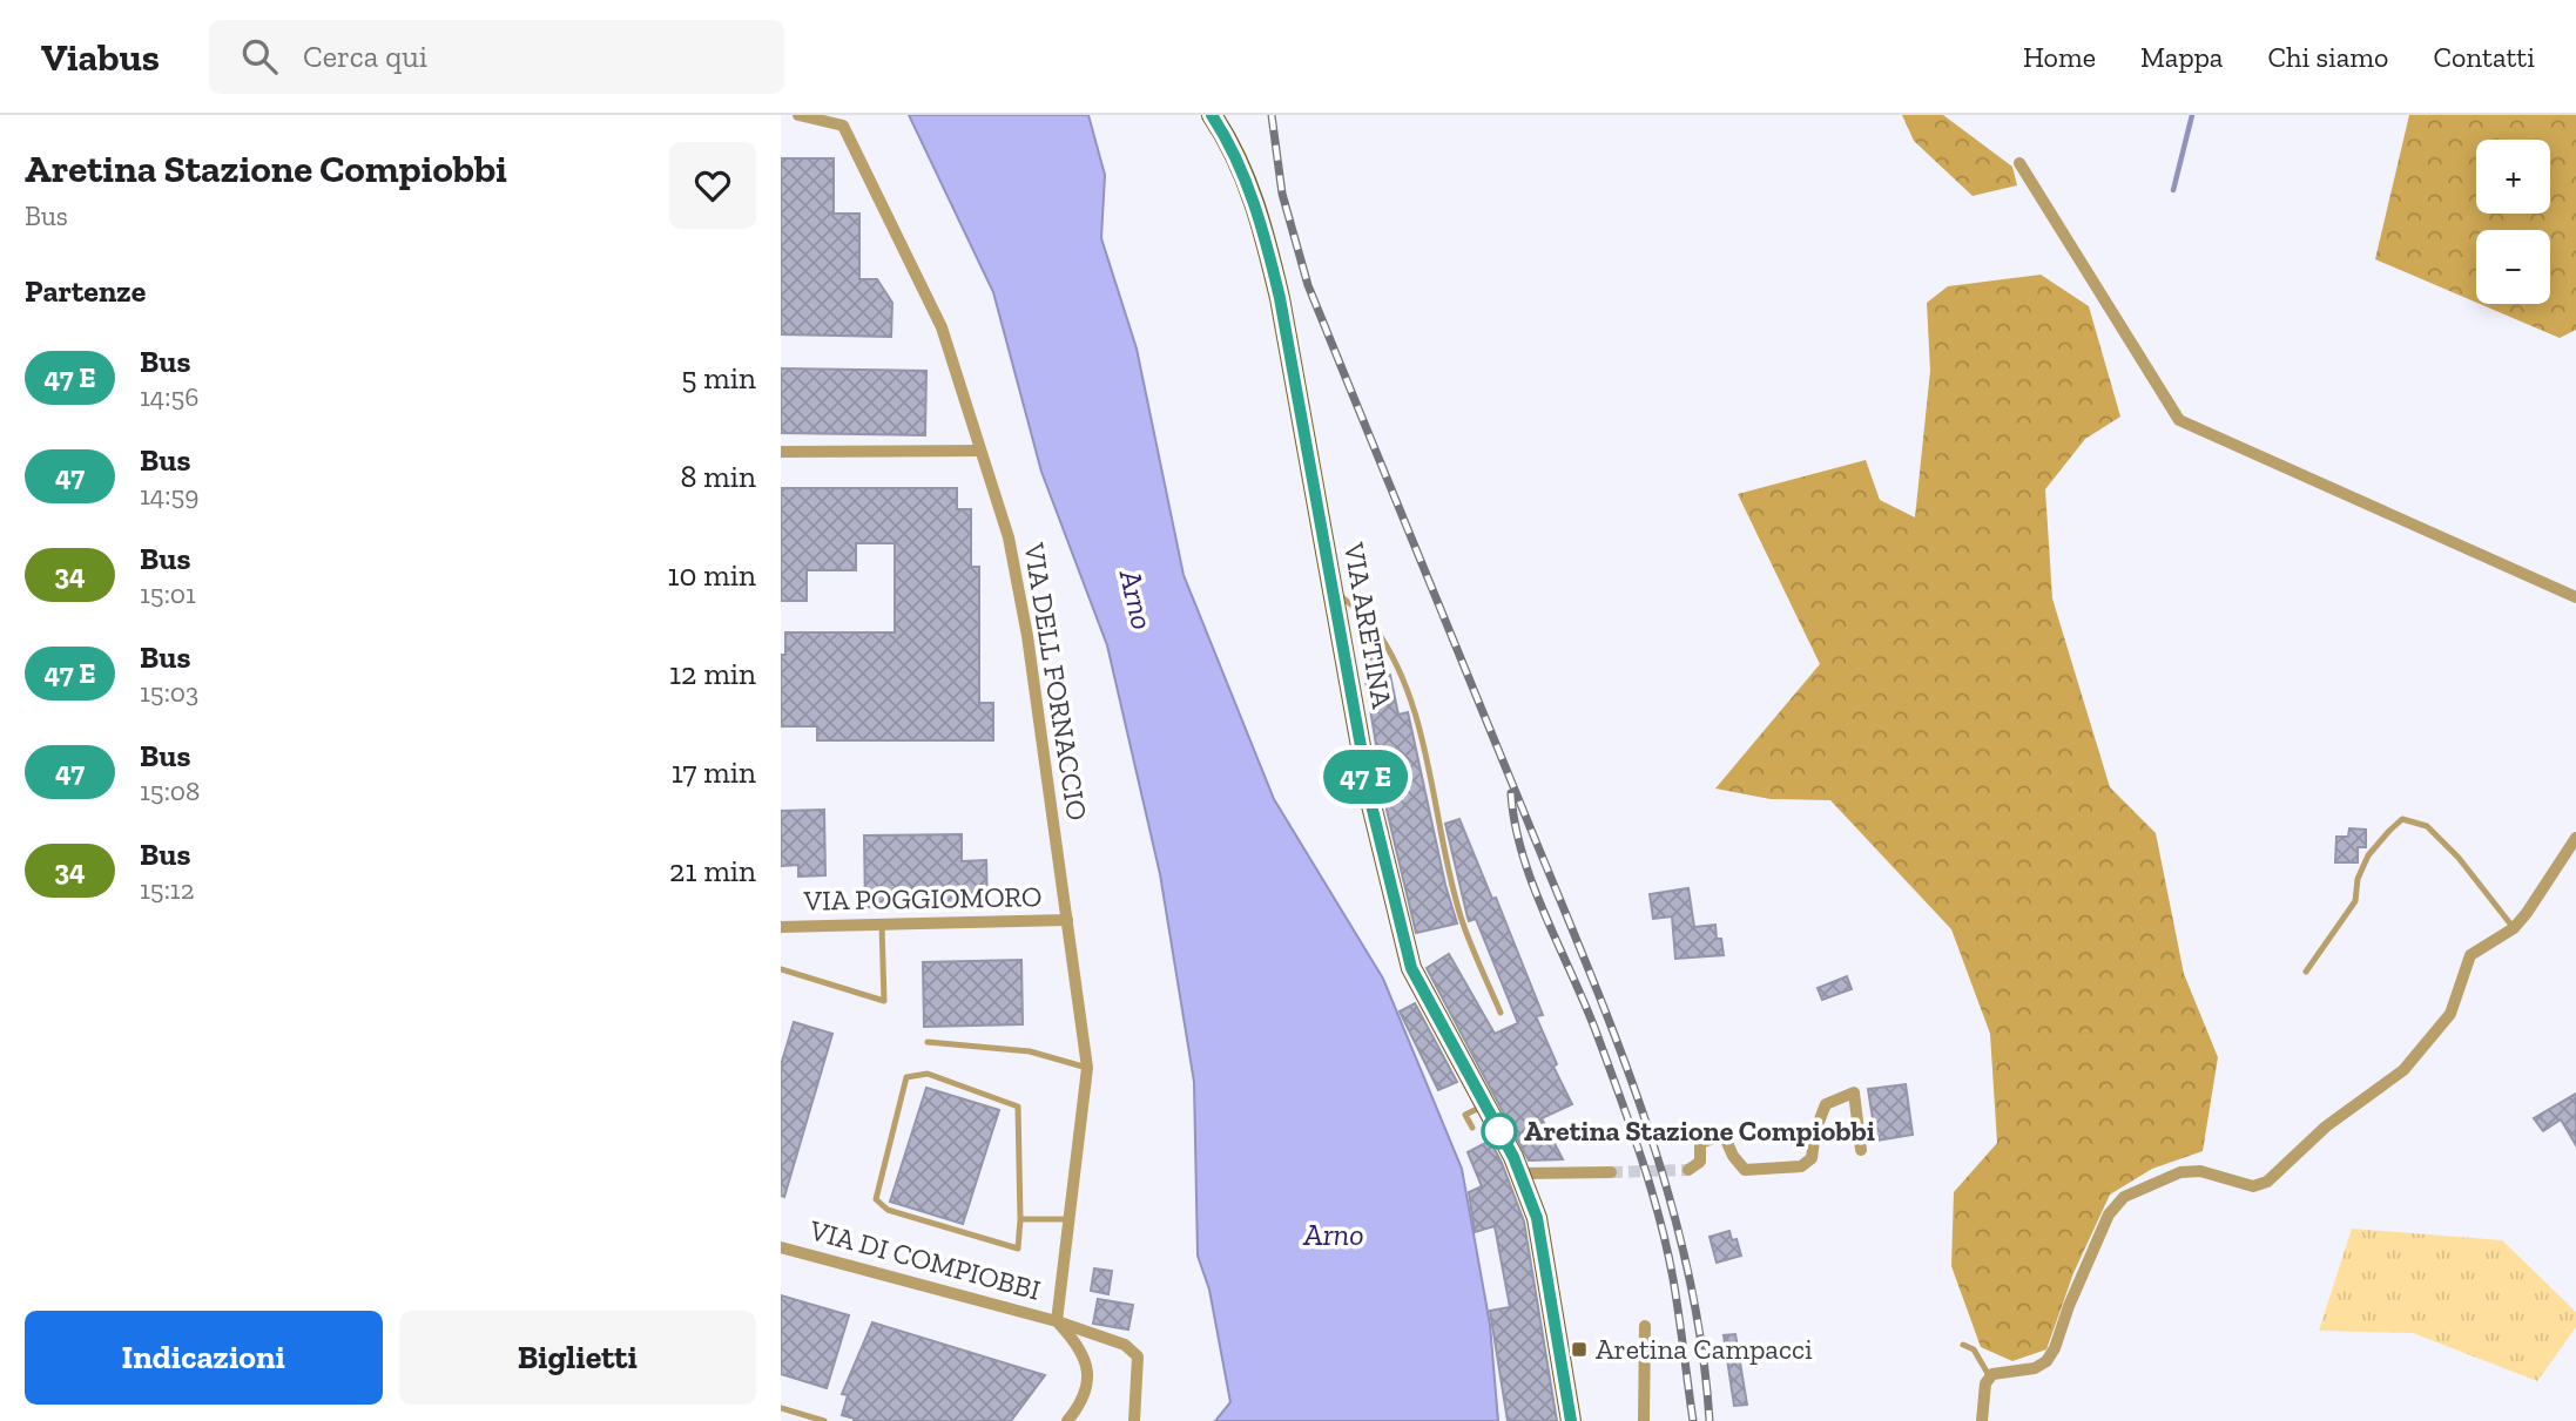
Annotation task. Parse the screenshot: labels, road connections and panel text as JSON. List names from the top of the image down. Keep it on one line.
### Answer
{"streets":{"main road":["VIA ARETINA"],"street":["VIA DELL FORNACCIO","VIA POGGIOMORO","VIA DI COMPIOBBI"]},"crossings":[["VIA DELL FORNACCIO","VIA POGGIOMORO"],["VIA DELL FORNACCIO","VIA DI COMPIOBBI"]],"water":["Arno"],"places":{"other":["Aretina Stazione Compiobbi"],"transit":["Aretina Campacci"]},"page":{"header":"Viabus","search":"Cerca qui","nav":["Home","Mappa","Chi siamo","Contatti"],"heading":[["Aretina Stazione Compiobbi","Bus"],"Partenze"],"on_map":"47 E","map_buttons":["+","−"],"list":[{"mark":"47 E","name":"Bus","note":"14:56","value":"5 min"},{"mark":"47","name":"Bus","note":"14:59","value":"8 min"},{"mark":"34","name":"Bus","note":"15:01","value":"10 min"},{"mark":"47 E","name":"Bus","note":"15:03","value":"12 min"},{"mark":"47","name":"Bus","note":"15:08","value":"17 min"},{"mark":"34","name":"Bus","note":"15:12","value":"21 min"}],"buttons":["Indicazioni","Biglietti"]}}
